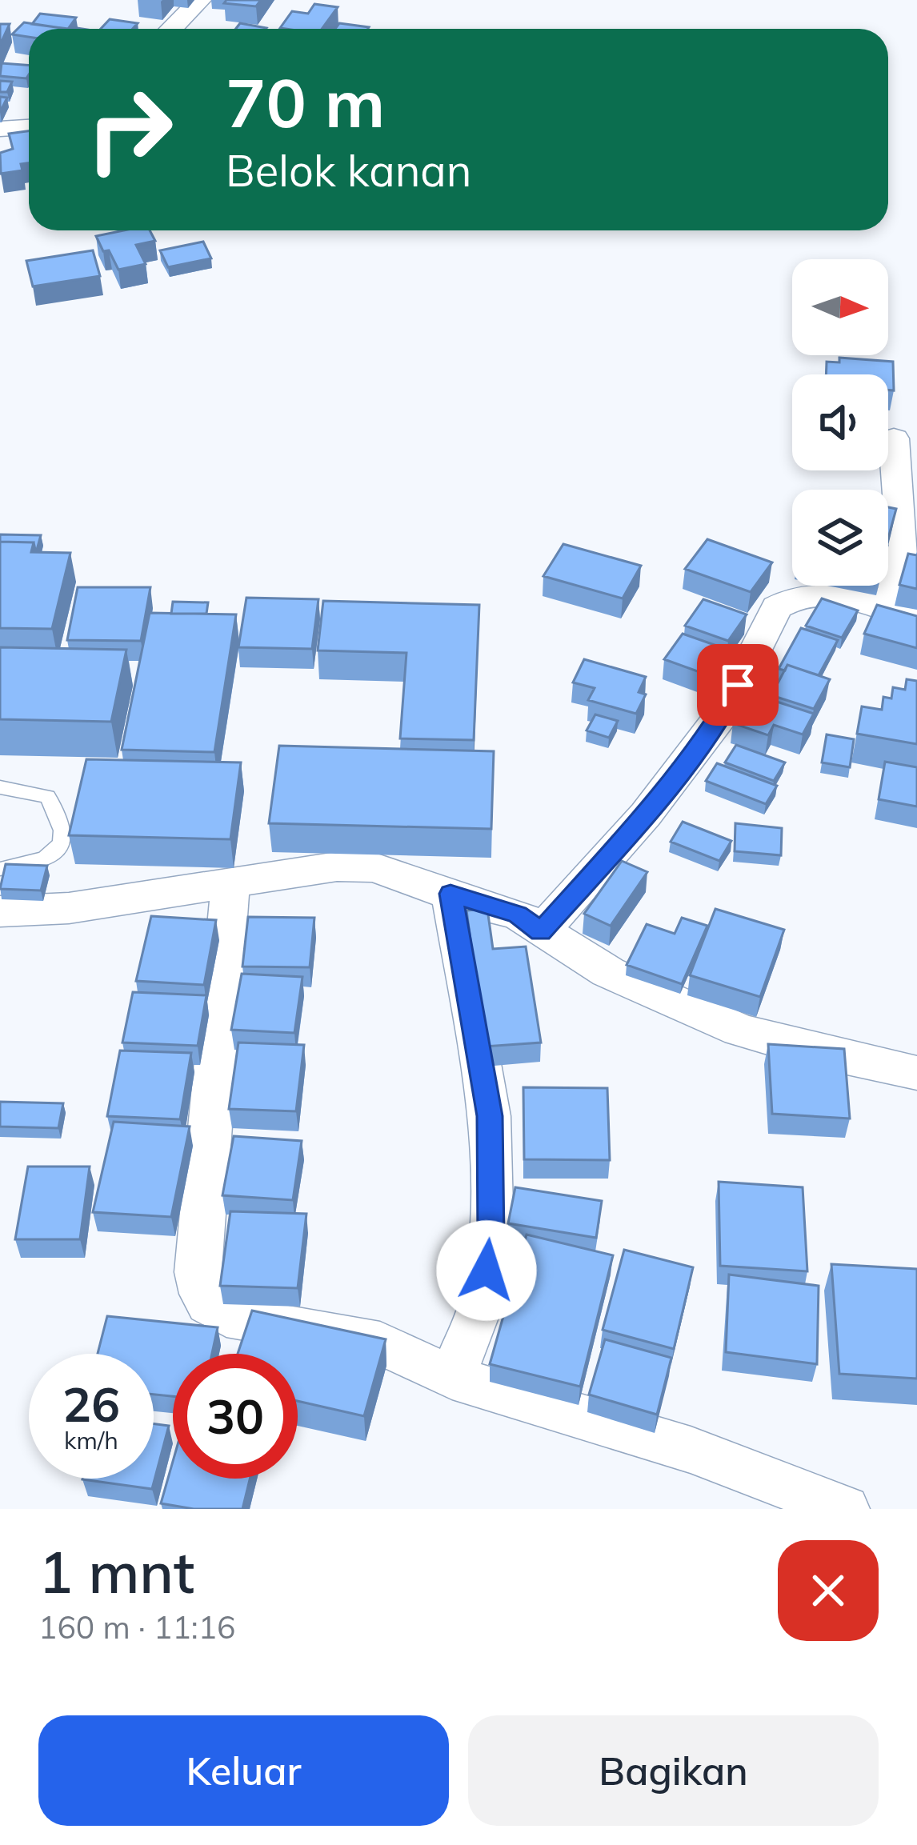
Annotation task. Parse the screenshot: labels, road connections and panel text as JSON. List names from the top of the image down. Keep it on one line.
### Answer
{"north":"right","page":{"turn":["70 m","Belok kanan"],"speed":"26 km/h","limit":"30","heading":["1 mnt","160 m · 11:16"],"buttons":["Keluar","Bagikan"]}}
